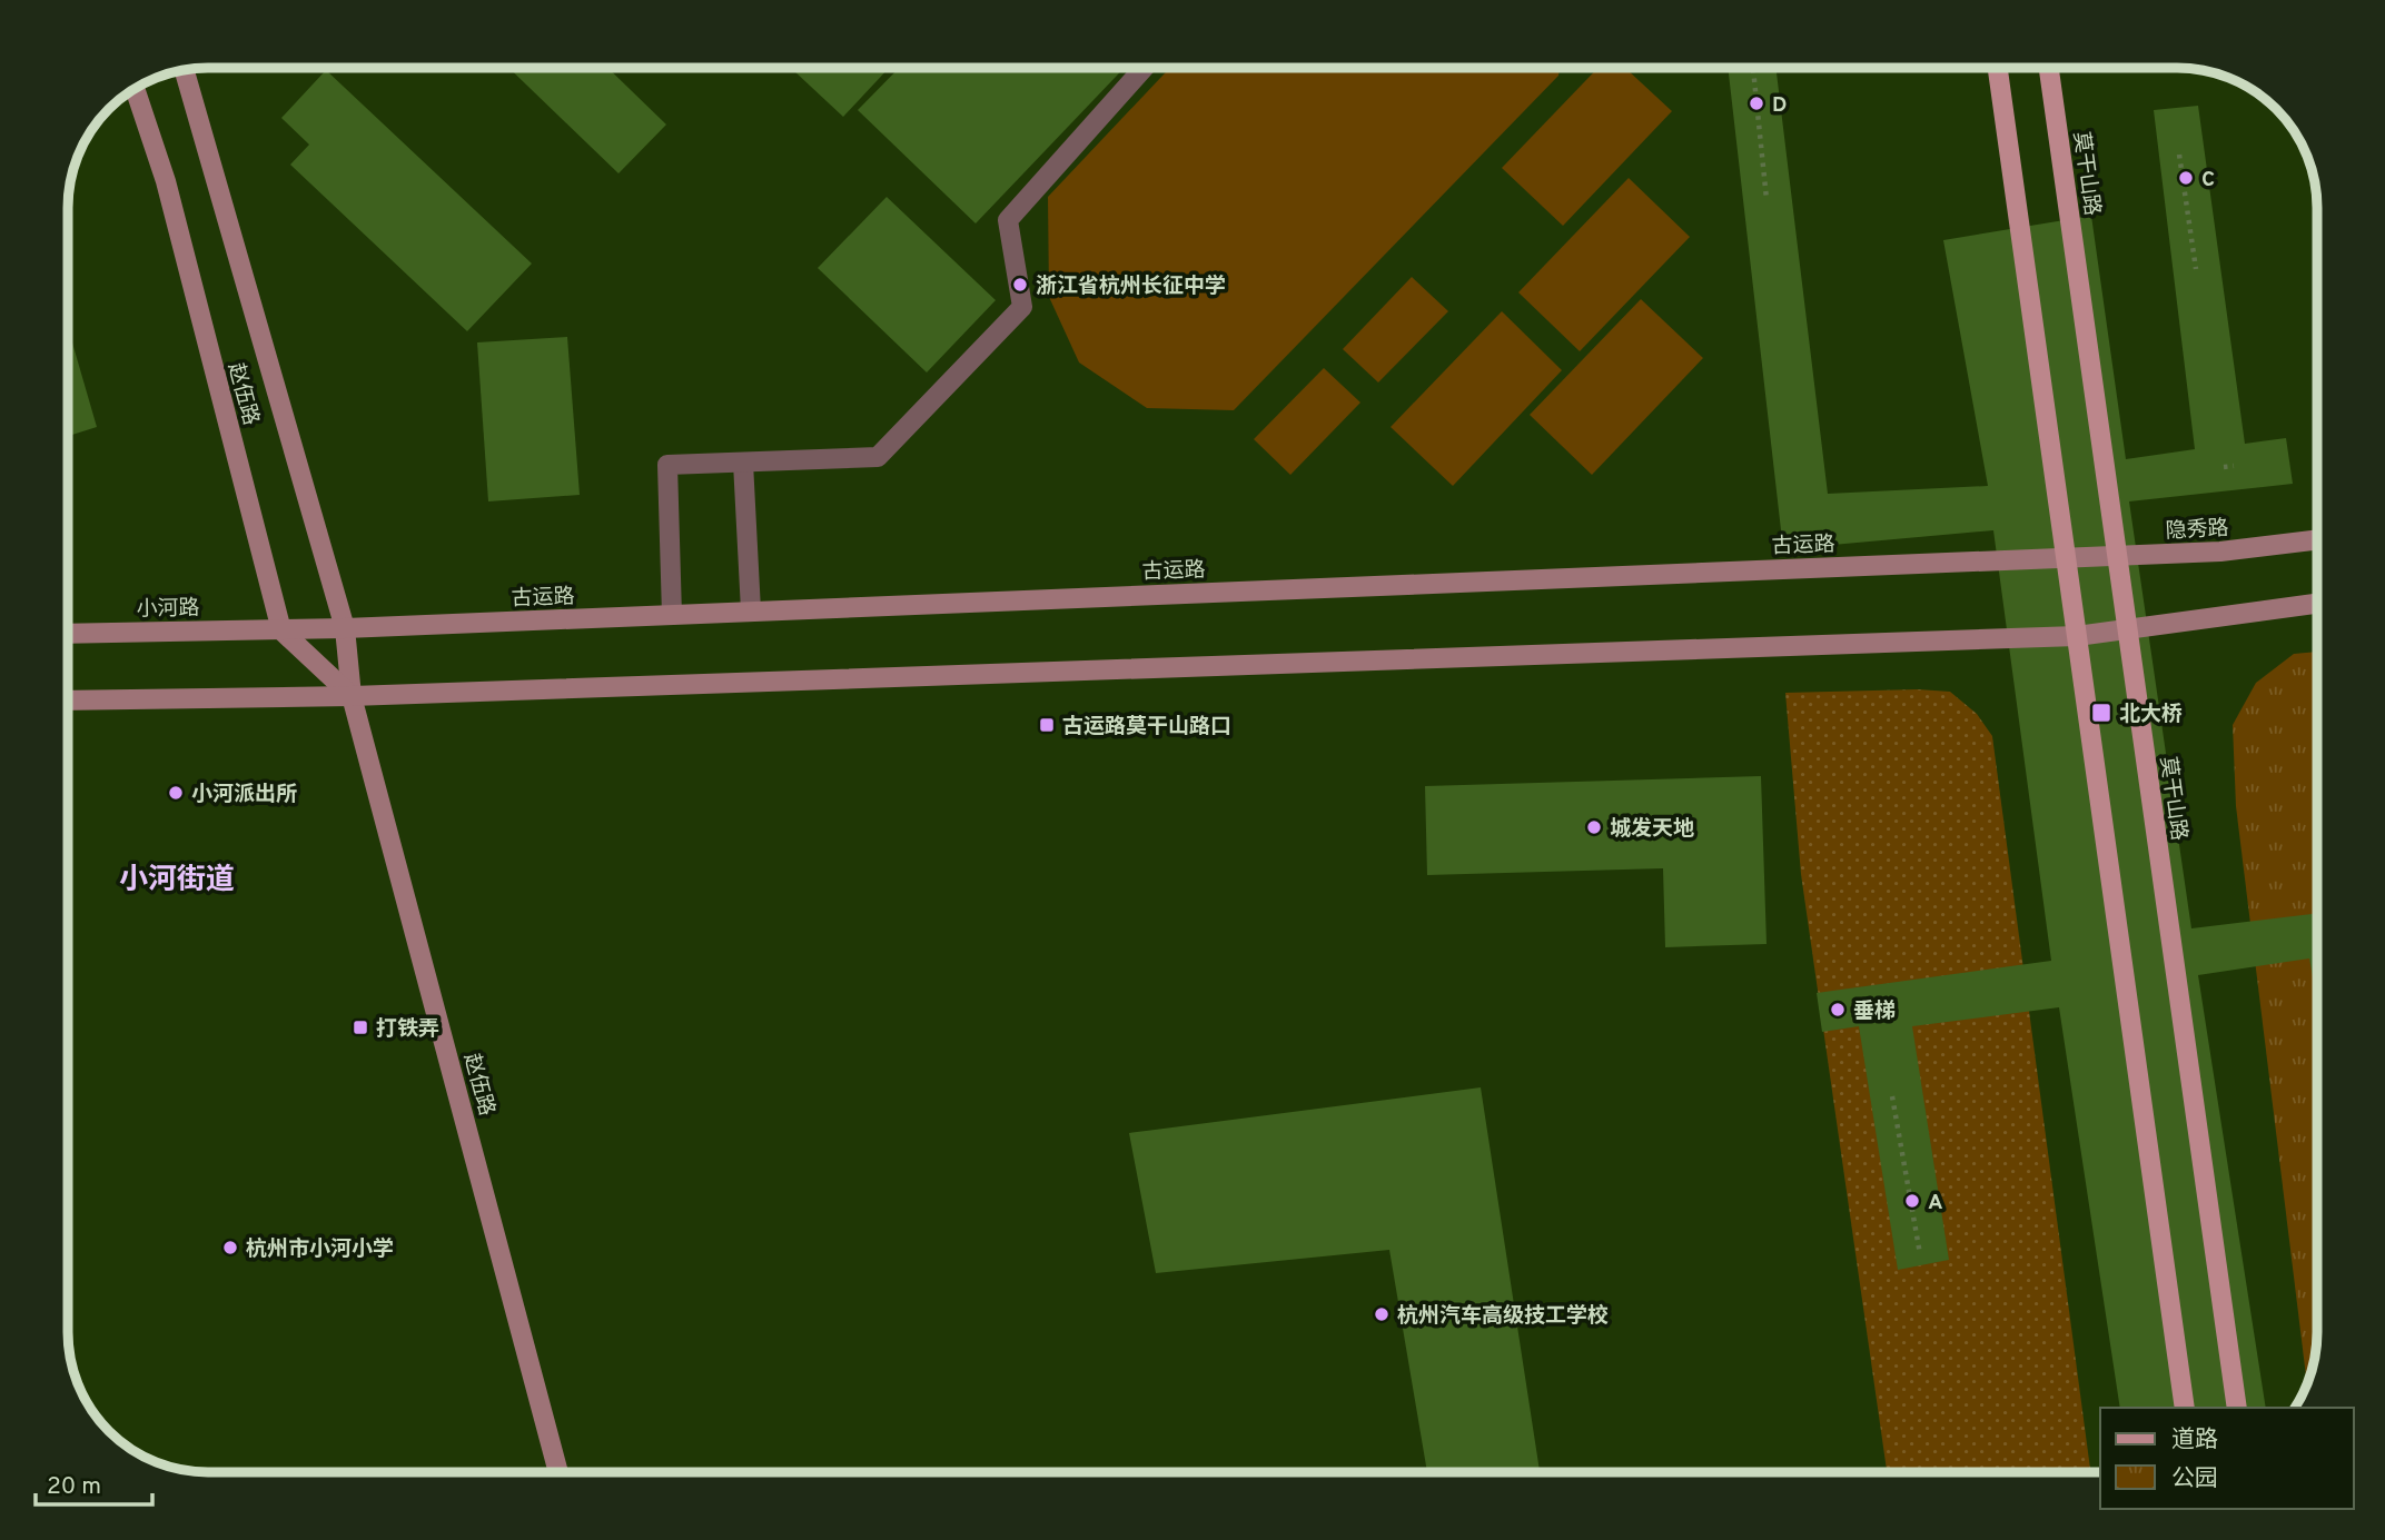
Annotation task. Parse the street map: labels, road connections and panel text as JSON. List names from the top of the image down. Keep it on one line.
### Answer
{"streets":{"main road":["莫干山路","赵伍路","隐秀路","古运路","小河路"]},"crossings":[["莫干山路","隐秀路"],["赵伍路","古运路"],["赵伍路","小河路"],["隐秀路","古运路"],["古运路","小河路"]],"districts":["小河街道"],"places":{"other":["D","C","浙江省杭州长征中学","小河派出所","城发天地","垂梯","A","杭州市小河小学","杭州汽车高级技工学校"],"transit":["北大桥","古运路莫干山路口","打铁弄"]},"legend":["道路","公园"],"scale_bar":"20 m"}
